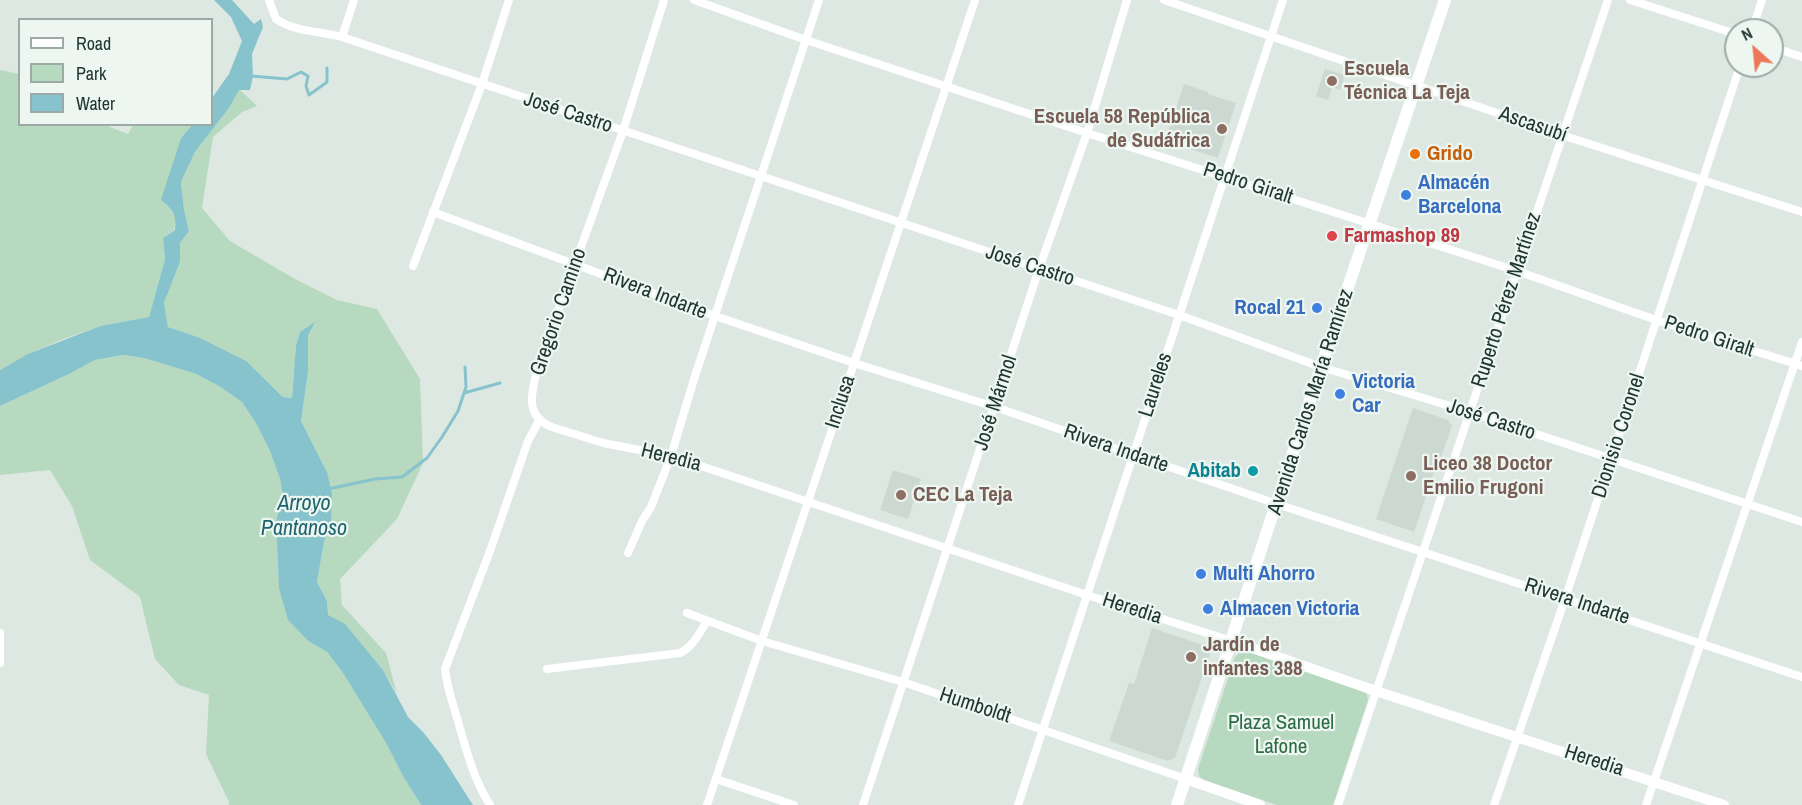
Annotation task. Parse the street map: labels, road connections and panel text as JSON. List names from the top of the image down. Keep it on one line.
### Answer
{"streets":{"main road":["Avenida Carlos María Ramírez"],"street":["José Castro","Ascasubí","Pedro Giralt","Rivera Indarte","Ruperto Pérez Martínez","Gregorio Camino","Laureles","Inclusa","José Mármol","Dionisio Coronel","Heredia","Humboldt"]},"crossings":[["José Castro","Ruperto Pérez Martínez"],["José Castro","Gregorio Camino"],["José Castro","Laureles"],["José Castro","Inclusa"],["José Castro","Avenida Carlos María Ramírez"],["José Castro","José Mármol"],["José Castro","Dionisio Coronel"],["Ascasubí","Ruperto Pérez Martínez"],["Ascasubí","Laureles"],["Ascasubí","Avenida Carlos María Ramírez"],["Ascasubí","Dionisio Coronel"],["Pedro Giralt","Ruperto Pérez Martínez"],["Pedro Giralt","Laureles"],["Pedro Giralt","Inclusa"],["Pedro Giralt","Avenida Carlos María Ramírez"],["Pedro Giralt","José Mármol"],["Pedro Giralt","Dionisio Coronel"],["Rivera Indarte","Ruperto Pérez Martínez"],["Rivera Indarte","Gregorio Camino"],["Rivera Indarte","Laureles"],["Rivera Indarte","Inclusa"],["Rivera Indarte","Avenida Carlos María Ramírez"],["Rivera Indarte","José Mármol"],["Rivera Indarte","Dionisio Coronel"],["Ruperto Pérez Martínez","Heredia"],["Gregorio Camino","Heredia"],["Laureles","Heredia"],["Laureles","Humboldt"],["Inclusa","Heredia"],["Inclusa","Humboldt"],["Avenida Carlos María Ramírez","Heredia"],["Avenida Carlos María Ramírez","Humboldt"],["José Mármol","Heredia"],["José Mármol","Humboldt"],["Dionisio Coronel","Heredia"]],"water":["Arroyo Pantanoso"],"parks":["Plaza Samuel Lafone"],"places":["Escuela Técnica La Teja","Escuela 58 República de Sudáfrica","Grido","Almacén Barcelona","Farmashop 89","Rocal 21","Victoria Car","Abitab","Liceo 38 Doctor Emilio Frugoni","CEC La Teja","Multi Ahorro","Almacen Victoria","Jardín de infantes 388"],"legend":["Road","Park","Water"],"north":"top left"}
